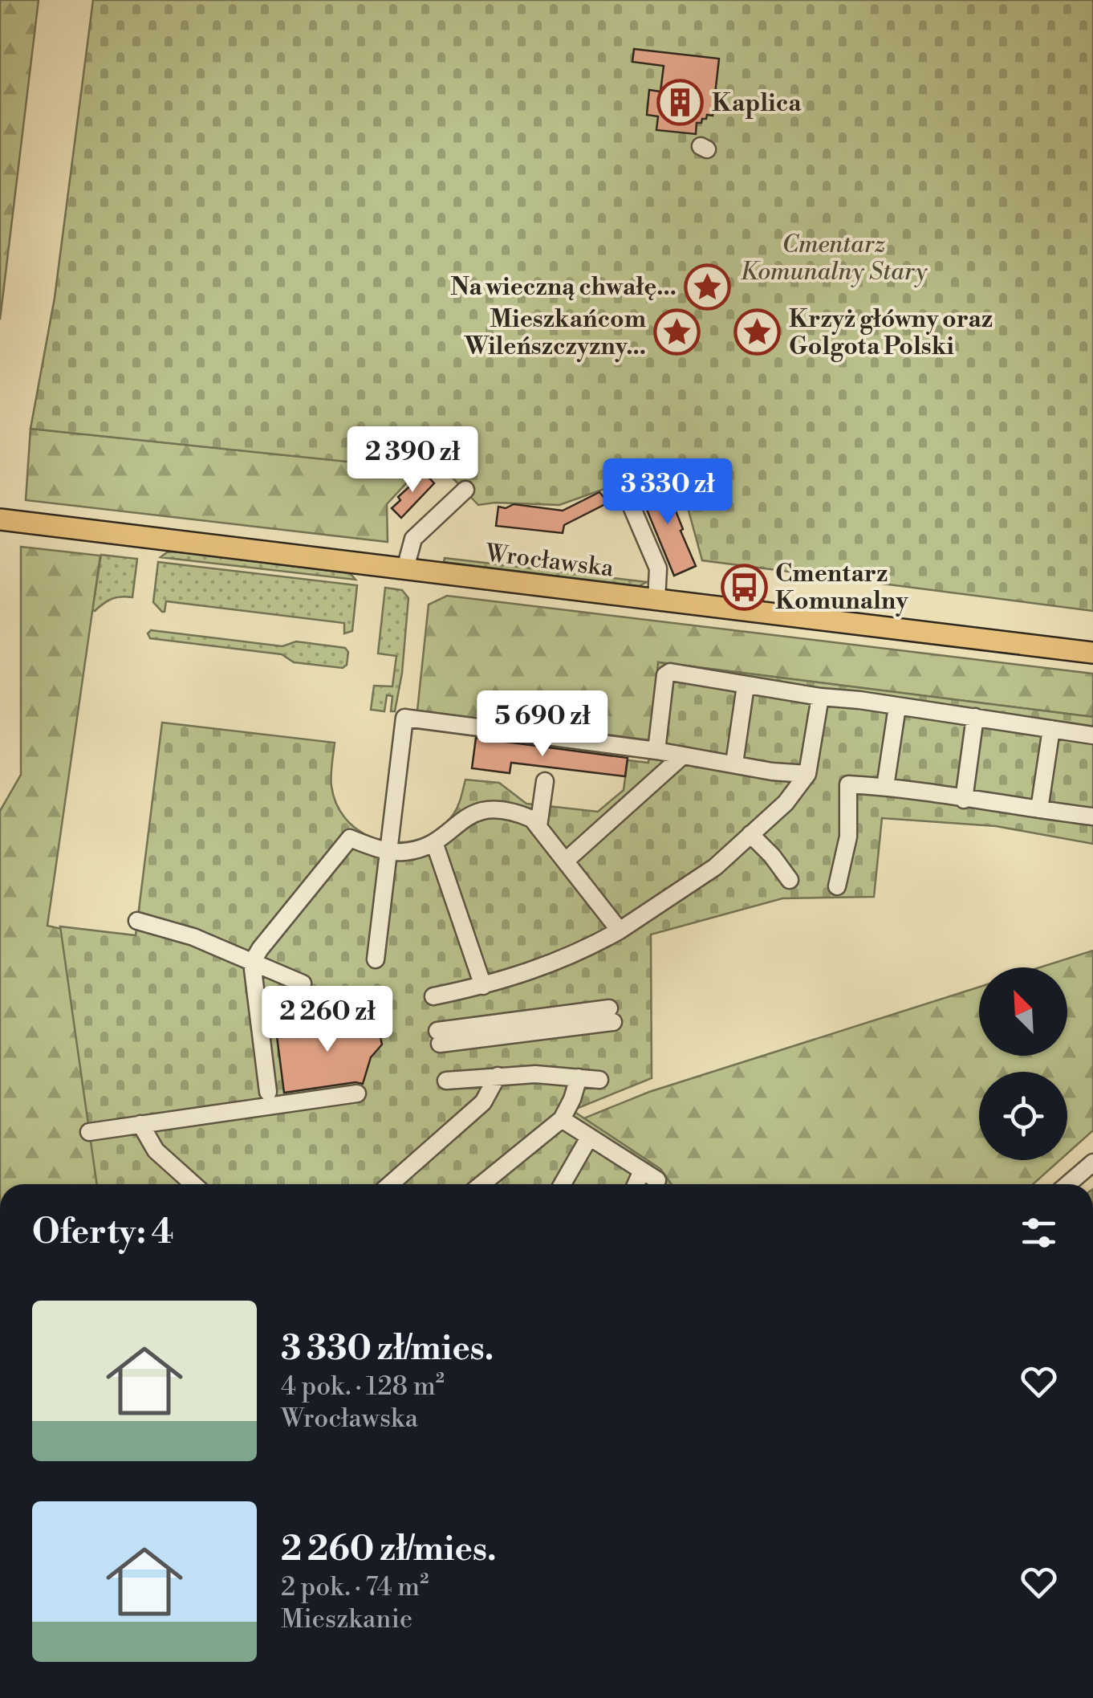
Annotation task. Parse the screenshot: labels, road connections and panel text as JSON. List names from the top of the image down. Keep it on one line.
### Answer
{"streets":{"main road":["Wrocławska"]},"parks":["Cmentarz Komunalny Stary"],"places":{"building":["Kaplica"],"place":["Na wieczną chwałę...","Mieszkańcom Wileńszczyzny...","Krzyż główny oraz Golgota Polski"],"bus stop":["Cmentarz Komunalny"]},"north":"top left","page":{"price":["2 390 zł","3 330 zł","5 690 zł","2 260 zł"],"heading":"Oferty: 4","list":[{"name":"3 330 zł/mies.","note":"4 pok. · 128 m² · Wrocławska"},{"name":"2 260 zł/mies.","note":"2 pok. · 74 m² · Mieszkanie"}]}}
